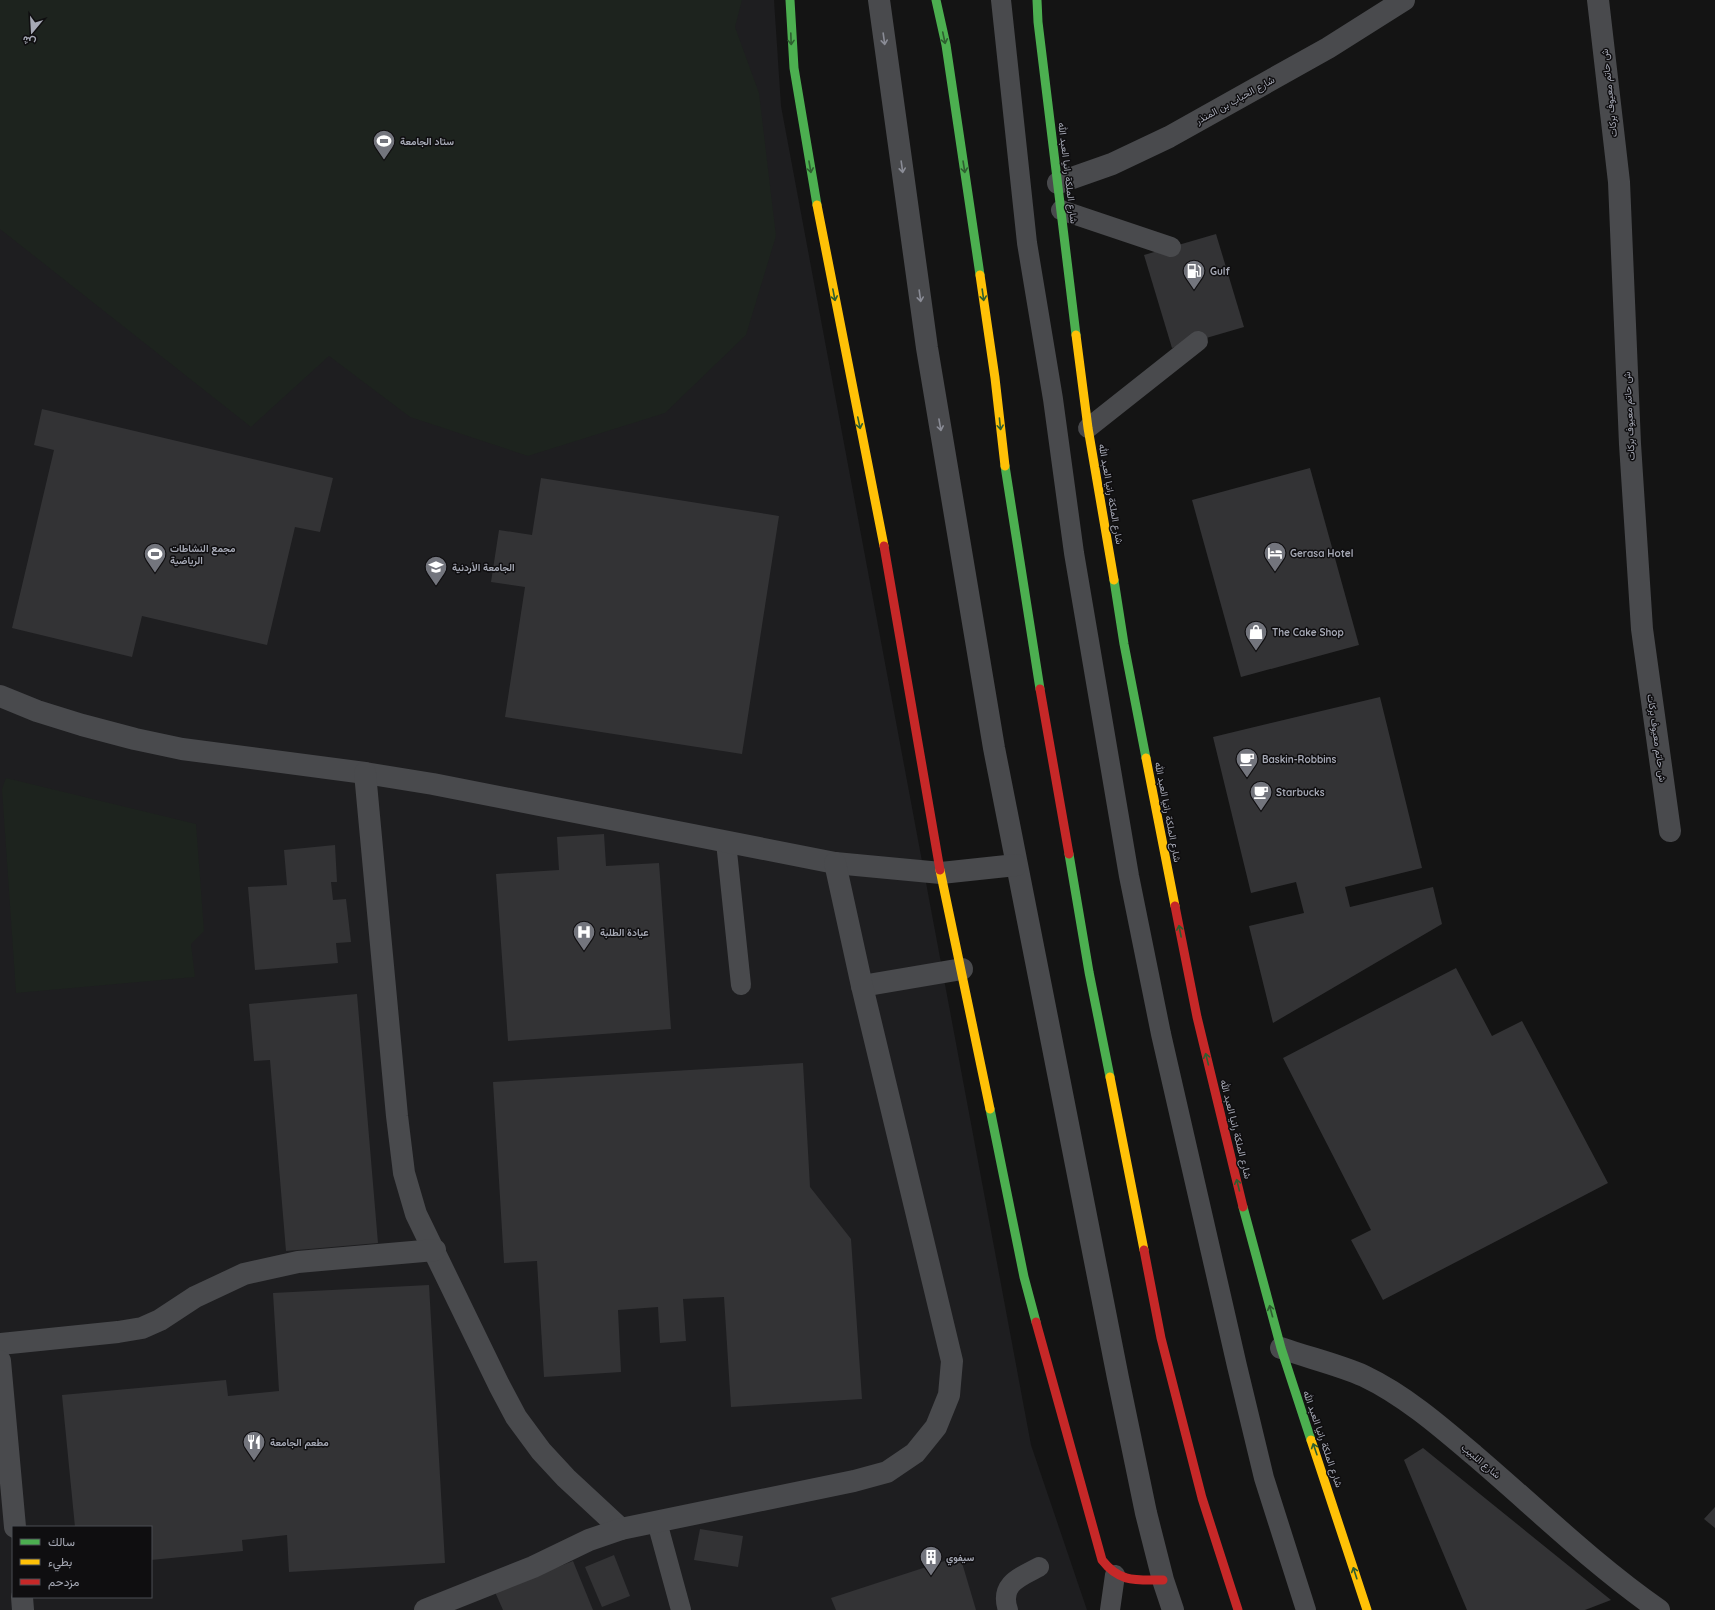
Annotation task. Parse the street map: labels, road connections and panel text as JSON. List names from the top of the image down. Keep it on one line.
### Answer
{"streets":{"main road":["شارع الملكة رانيا العبد الله"],"street":["ش حاتم معيوف بركات","شارع الحباب بن المنذر","شارع اللبيب"]},"crossings":[["شارع الحباب بن المنذر","شارع الملكة رانيا العبد الله"],["شارع الملكة رانيا العبد الله","شارع اللبيب"]],"one_way":["شارع الملكة رانيا العبد الله"],"places":{"sports":["ستاد الجامعة","مجمع النشاطات الرياضية"],"fuel station":["Gulf"],"hotel":["Gerasa Hotel"],"school or university":["الجامعة الأردنية"],"shop":["The Cake Shop"],"cafe":["Baskin-Robbins","Starbucks"],"hospital":["عيادة الطلبة"],"restaurant":["مطعم الجامعة"],"building":["سيفوي"]},"legend":["سالك","بطيء","مزدحم"],"north":"bottom"}
